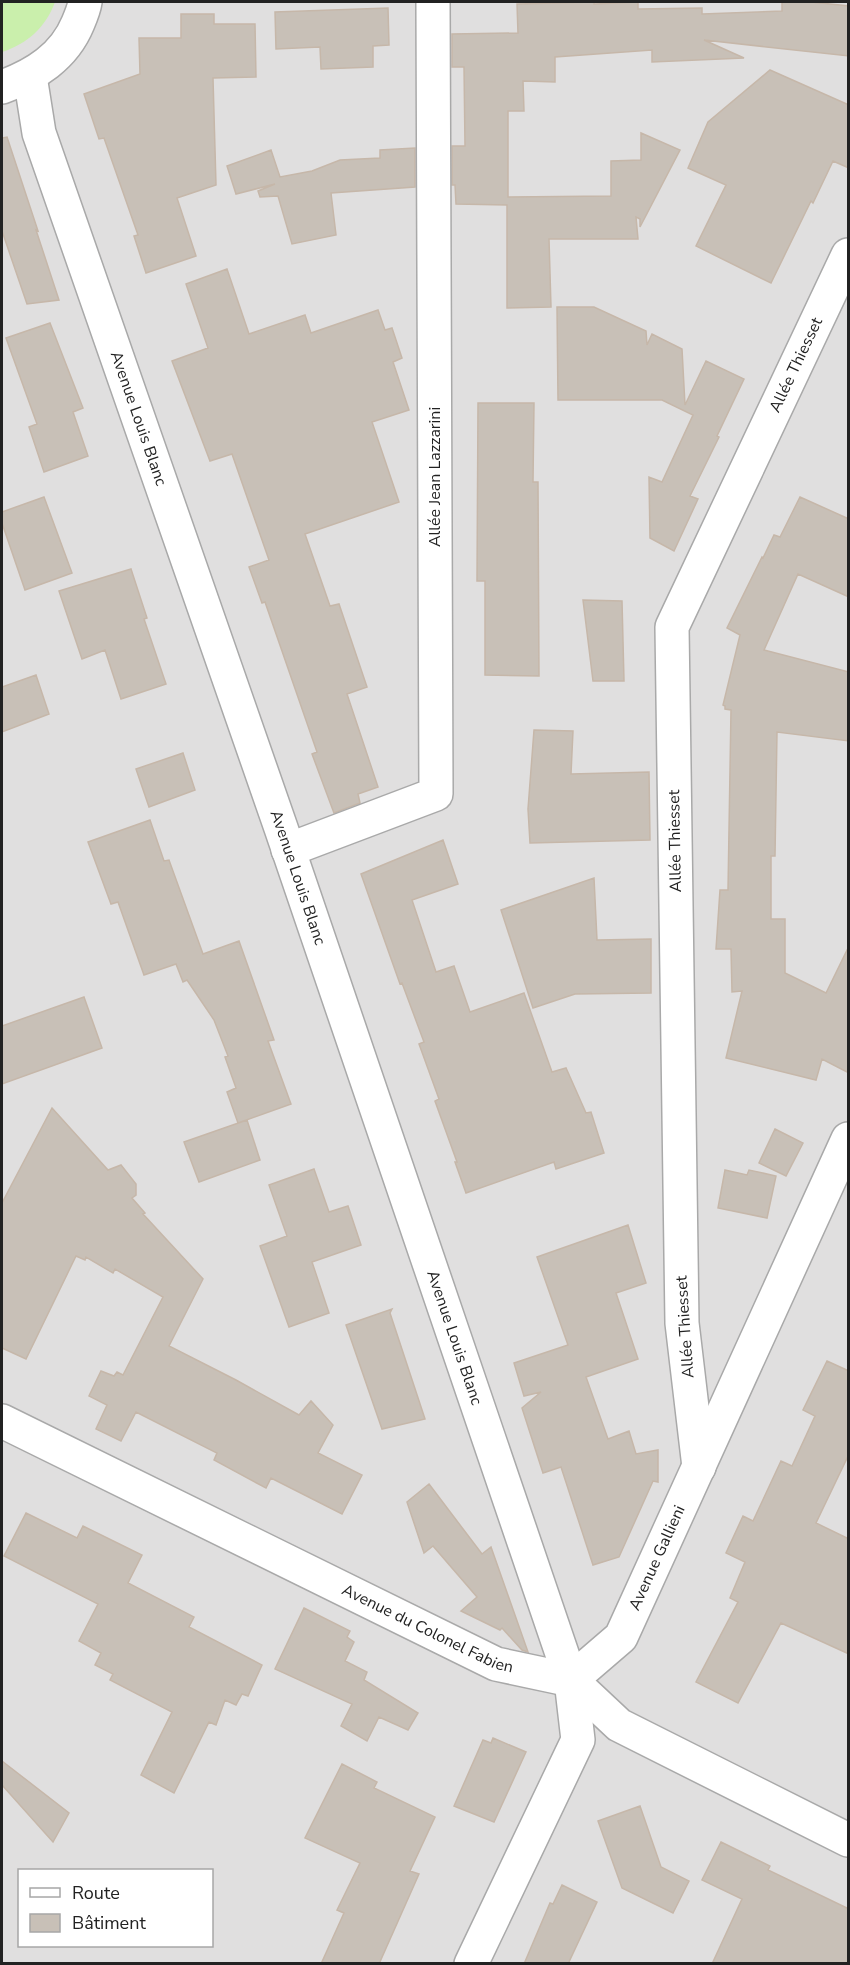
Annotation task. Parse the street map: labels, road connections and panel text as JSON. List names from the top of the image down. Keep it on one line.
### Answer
{"streets":{"street":["Allée Thiesset","Avenue Louis Blanc","Allée Jean Lazzarini","Avenue Gallieni","Avenue du Colonel Fabien"]},"crossings":[["Allée Thiesset","Avenue Gallieni"],["Avenue Louis Blanc","Allée Jean Lazzarini"],["Avenue Louis Blanc","Avenue Gallieni"],["Avenue Louis Blanc","Avenue du Colonel Fabien"],["Avenue Gallieni","Avenue du Colonel Fabien"]],"legend":["Route","Bâtiment"]}
